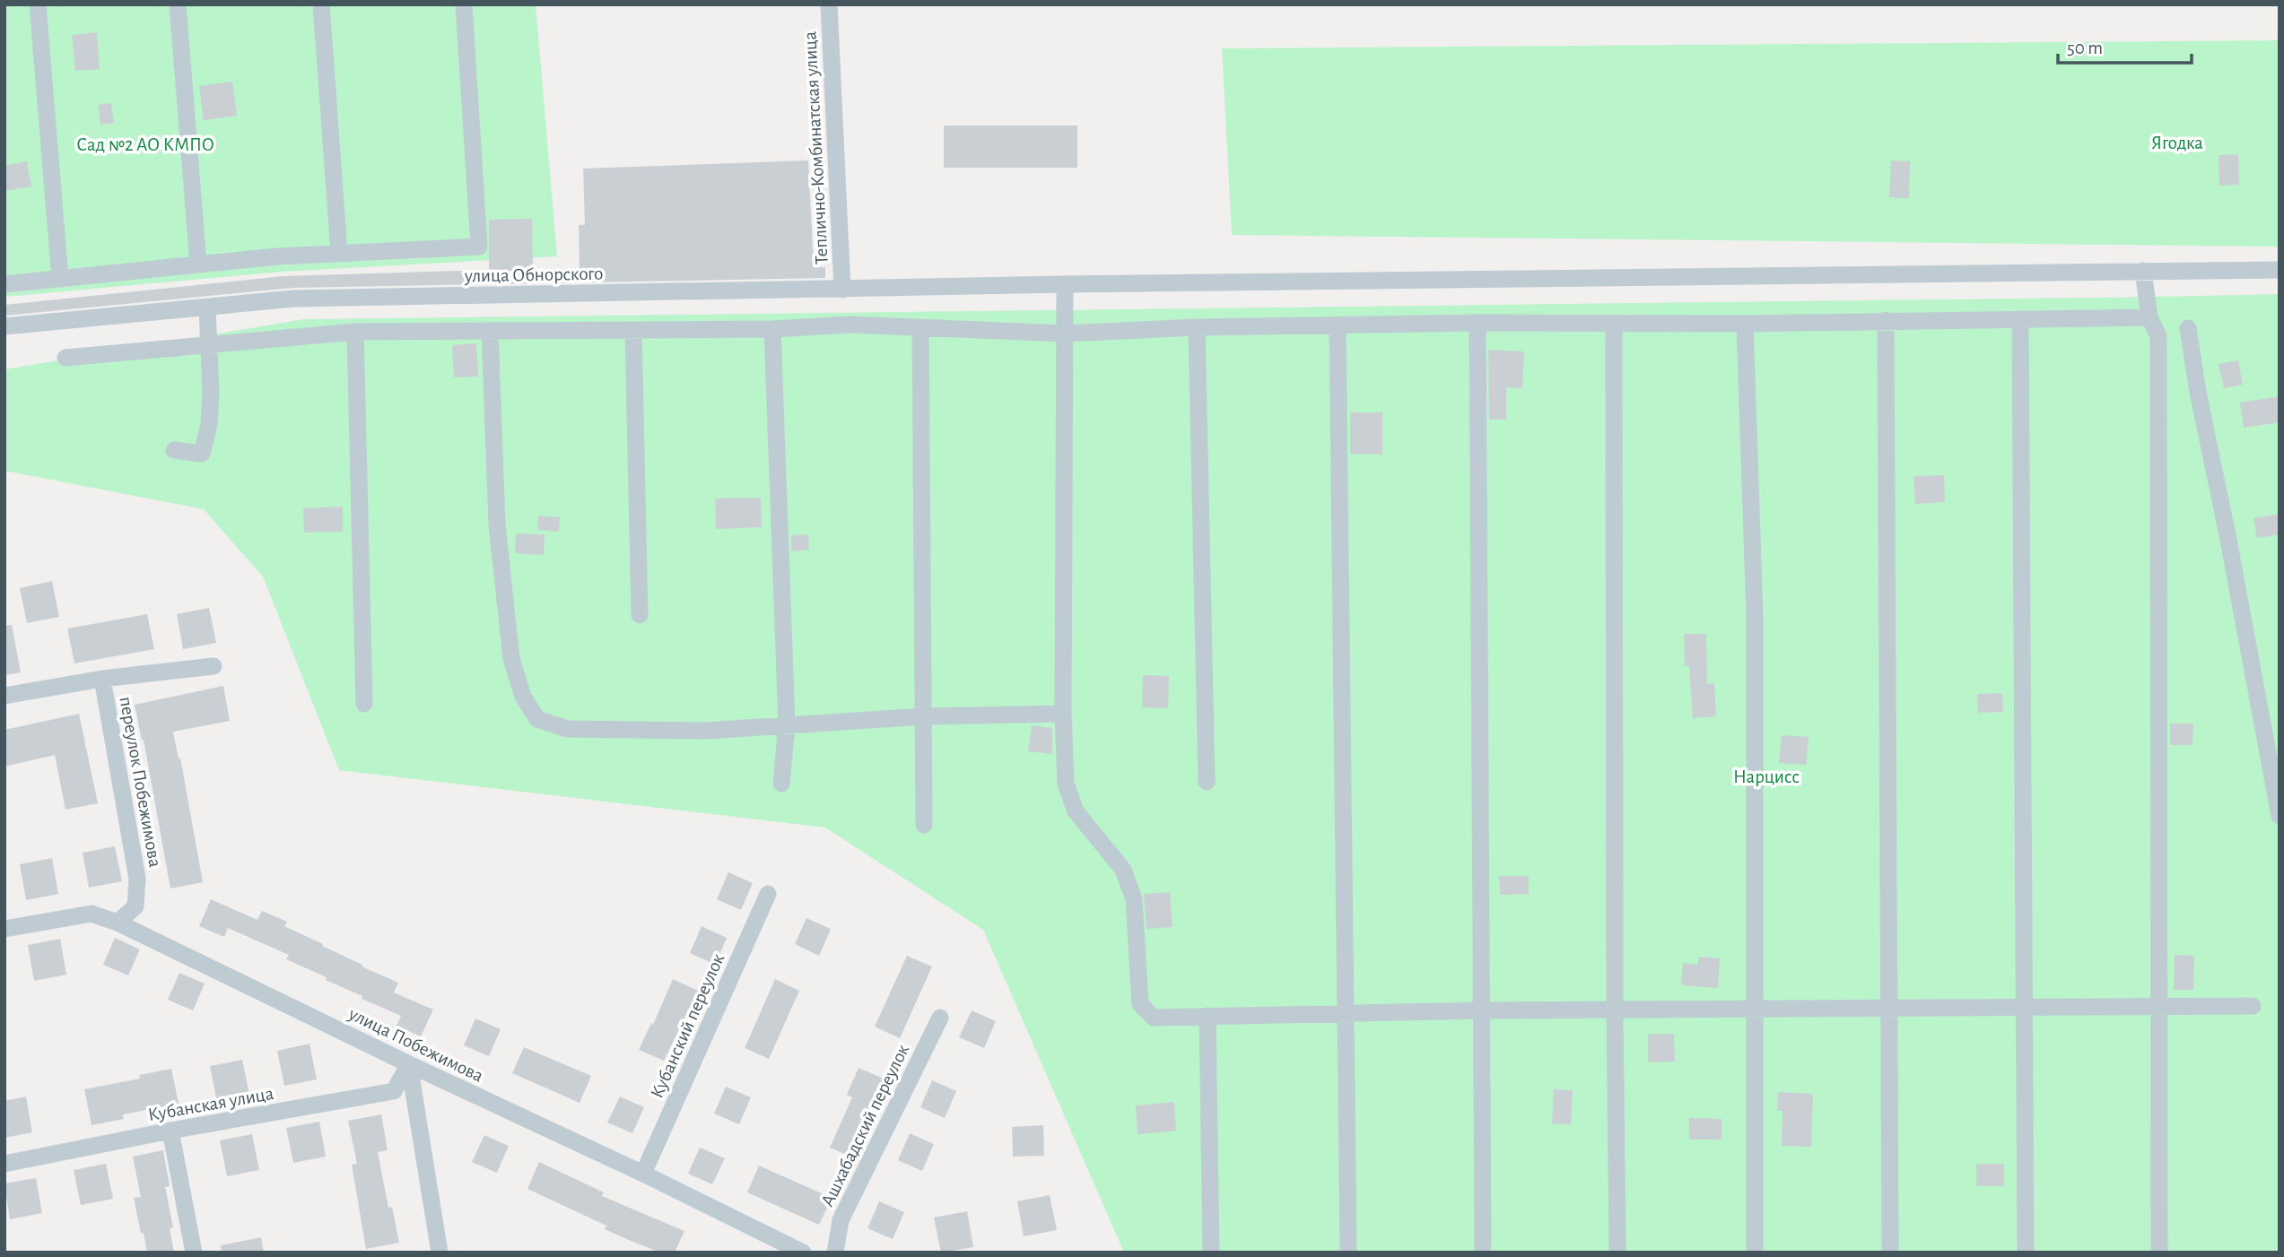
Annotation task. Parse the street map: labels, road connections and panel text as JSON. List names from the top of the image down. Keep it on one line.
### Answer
{"streets":{"street":["Теплично-Комбинатская улица","улица Обнорского","переулок Побежимова","Кубанский переулок","улица Побежимова","Кубанская улица","Ашхабадский переулок"]},"crossings":[["Теплично-Комбинатская улица","улица Обнорского"],["переулок Побежимова","улица Побежимова"],["Кубанский переулок","улица Побежимова"],["улица Побежимова","Кубанская улица"]],"parks":["Ягодка","Сад №2 АО КМПО","Нарцисс"],"scale_bar":"50 m"}
